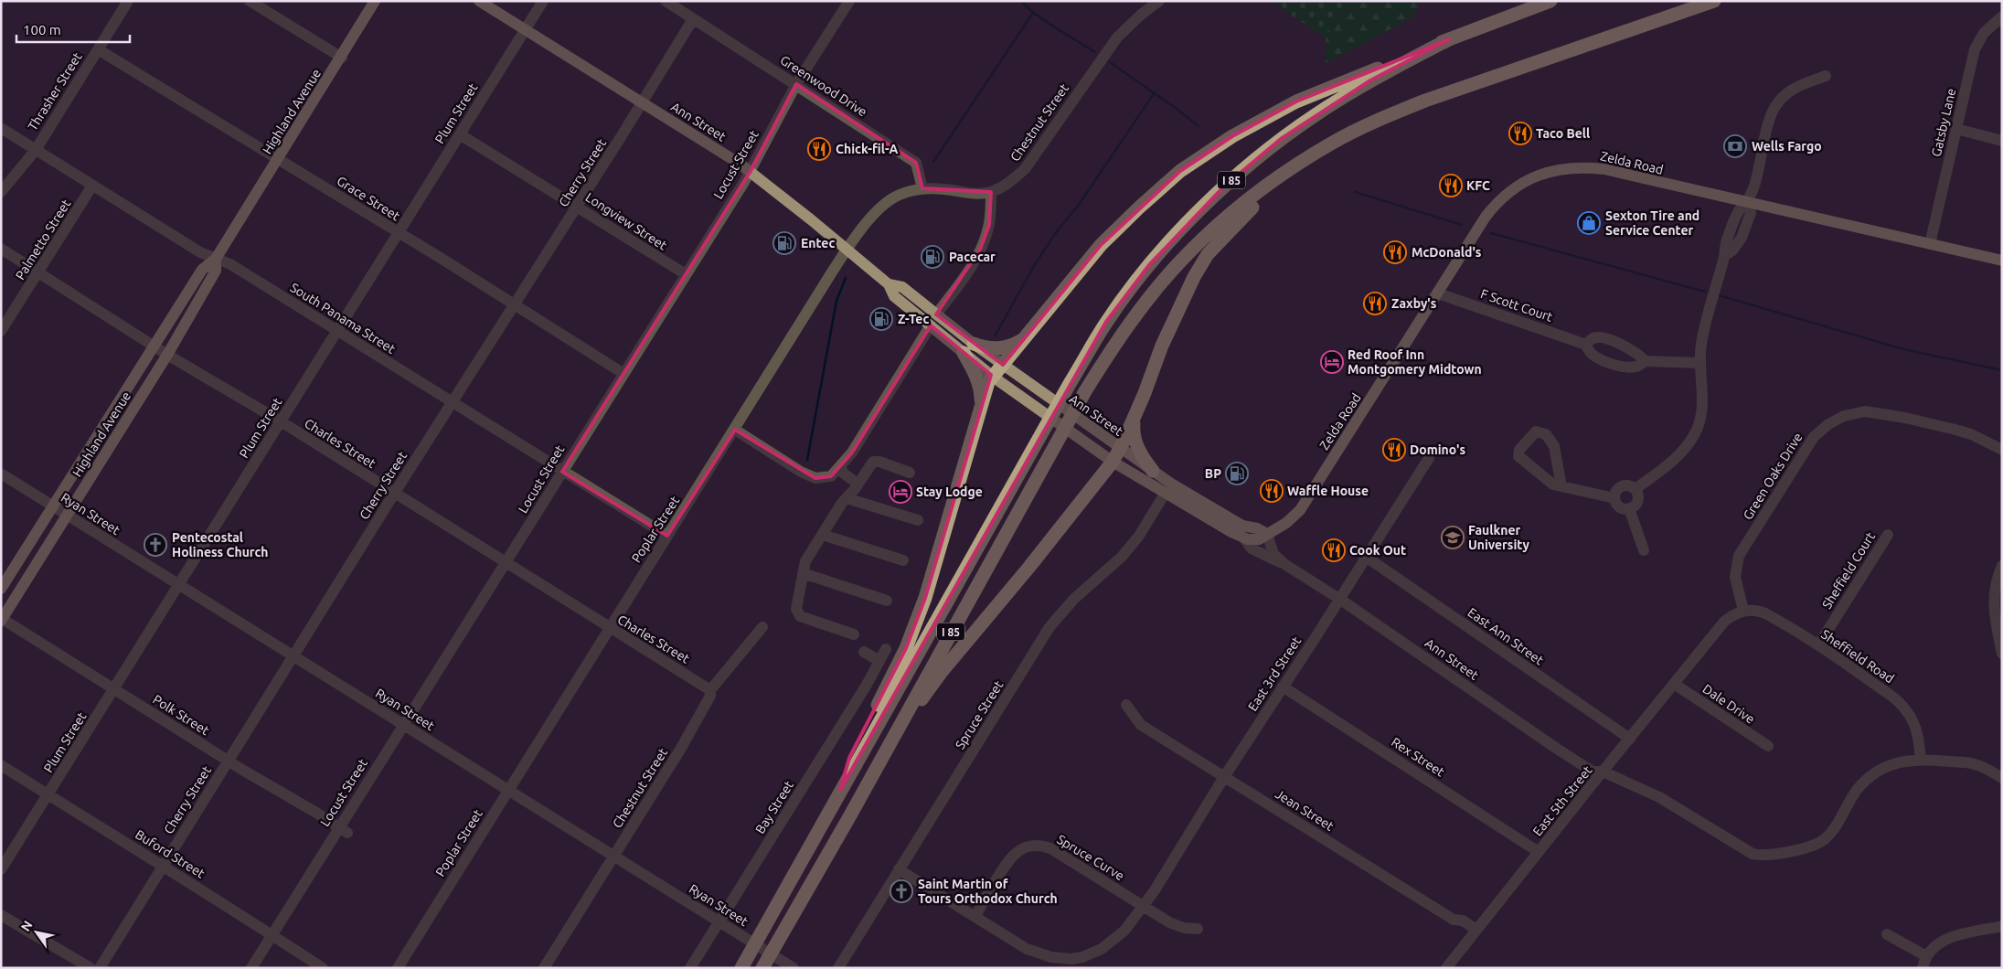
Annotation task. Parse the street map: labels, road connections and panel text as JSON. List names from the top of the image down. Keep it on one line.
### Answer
{"streets":{"highway":["I 85"],"main road":["Highland Avenue","Ann Street","Zelda Road"],"street":["Greenwood Drive","Thrasher Street","Plum Street","Chestnut Street","Gatsby Lane","Locust Street","Cherry Street","Grace Street","Longview Street","Palmetto Street","F Scott Court","South Panama Street","Charles Street","Green Oaks Drive","Ryan Street","Poplar Street","Sheffield Court","East Ann Street","Sheffield Road","East 3rd Street","Dale Drive","Polk Street","Spruce Street","Rex Street","East 5th Street","Bay Street","Jean Street","Buford Street","Spruce Curve"]},"crossings":[["Greenwood Drive","Locust Street"],["Greenwood Drive","Cherry Street"],["Greenwood Drive","Poplar Street"],["Thrasher Street","Grace Street"],["Thrasher Street","South Panama Street"],["Highland Avenue","Grace Street"],["Highland Avenue","South Panama Street"],["Highland Avenue","Charles Street"],["Highland Avenue","Ryan Street"],["Highland Avenue","Polk Street"],["Plum Street","Ann Street"],["Plum Street","Grace Street"],["Plum Street","Longview Street"],["Plum Street","South Panama Street"],["Plum Street","Charles Street"],["Plum Street","Ryan Street"],["Plum Street","Polk Street"],["Plum Street","Buford Street"],["Ann Street","Zelda Road"],["Ann Street","Locust Street"],["Ann Street","Cherry Street"],["Ann Street","Poplar Street"],["Ann Street","Sheffield Road"],["Ann Street","East 3rd Street"],["Ann Street","Spruce Street"],["Ann Street","East 5th Street"],["Chestnut Street","Charles Street"],["Chestnut Street","Ryan Street"],["Chestnut Street","Poplar Street"],["Gatsby Lane","Zelda Road"],["Zelda Road","F Scott Court"],["Locust Street","Grace Street"],["Locust Street","Longview Street"],["Locust Street","South Panama Street"],["Locust Street","Charles Street"],["Locust Street","Ryan Street"],["Locust Street","Polk Street"],["Locust Street","Buford Street"],["Cherry Street","Grace Street"],["Cherry Street","Longview Street"],["Cherry Street","South Panama Street"],["Cherry Street","Charles Street"],["Cherry Street","Ryan Street"],["Cherry Street","Polk Street"],["Cherry Street","Buford Street"],["Palmetto Street","South Panama Street"],["Palmetto Street","Charles Street"],["South Panama Street","Poplar Street"],["Charles Street","Poplar Street"],["Green Oaks Drive","Sheffield Road"],["Green Oaks Drive","East 5th Street"],["Ryan Street","Poplar Street"],["Ryan Street","Bay Street"],["Sheffield Court","Sheffield Road"],["East Ann Street","East 3rd Street"],["East Ann Street","East 5th Street"],["Sheffield Road","East 5th Street"],["East 3rd Street","Rex Street"],["East 3rd Street","Jean Street"],["East 3rd Street","Spruce Curve"],["Dale Drive","East 5th Street"],["Rex Street","East 5th Street"],["East 5th Street","Jean Street"]],"places":{"restaurant":["Taco Bell","Chick-fil-A","KFC","McDonald's","Zaxby's","Domino's","Waffle House","Cook Out"],"bank":["Wells Fargo"],"shop":["Sexton Tire and Service Center"],"fuel station":["Entec","Pacecar","Z-Tec","BP"],"hotel":["Red Roof Inn Montgomery Midtown","Stay Lodge"],"school or university":["Faulkner University"],"church":["Pentecostal Holiness Church","Saint Martin of Tours Orthodox Church"]},"scale_bar":"100 m","north":"top left"}
